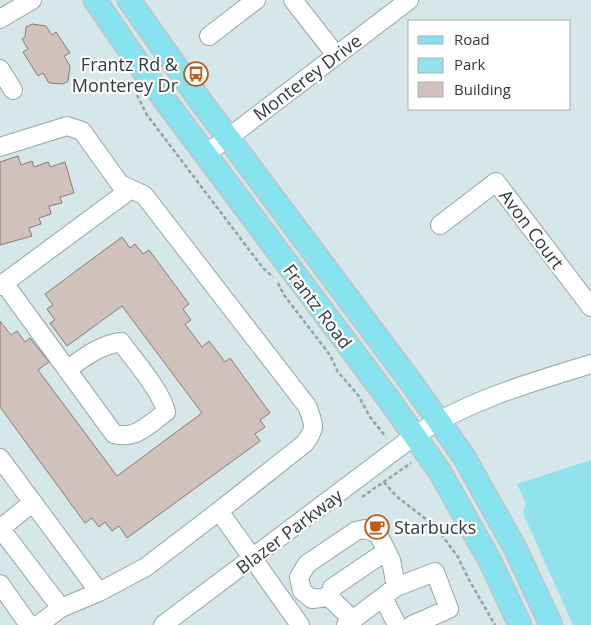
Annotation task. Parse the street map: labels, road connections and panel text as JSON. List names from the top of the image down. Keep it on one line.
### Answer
{"streets":{"main road":["Frantz Road"],"street":["Monterey Drive","Avon Court","Blazer Parkway"]},"crossings":[["Monterey Drive","Frantz Road"],["Frantz Road","Blazer Parkway"]],"places":{"bus stop":["Frantz Rd & Monterey Dr"],"cafe":["Starbucks"]},"legend":["Road","Park","Building"]}
